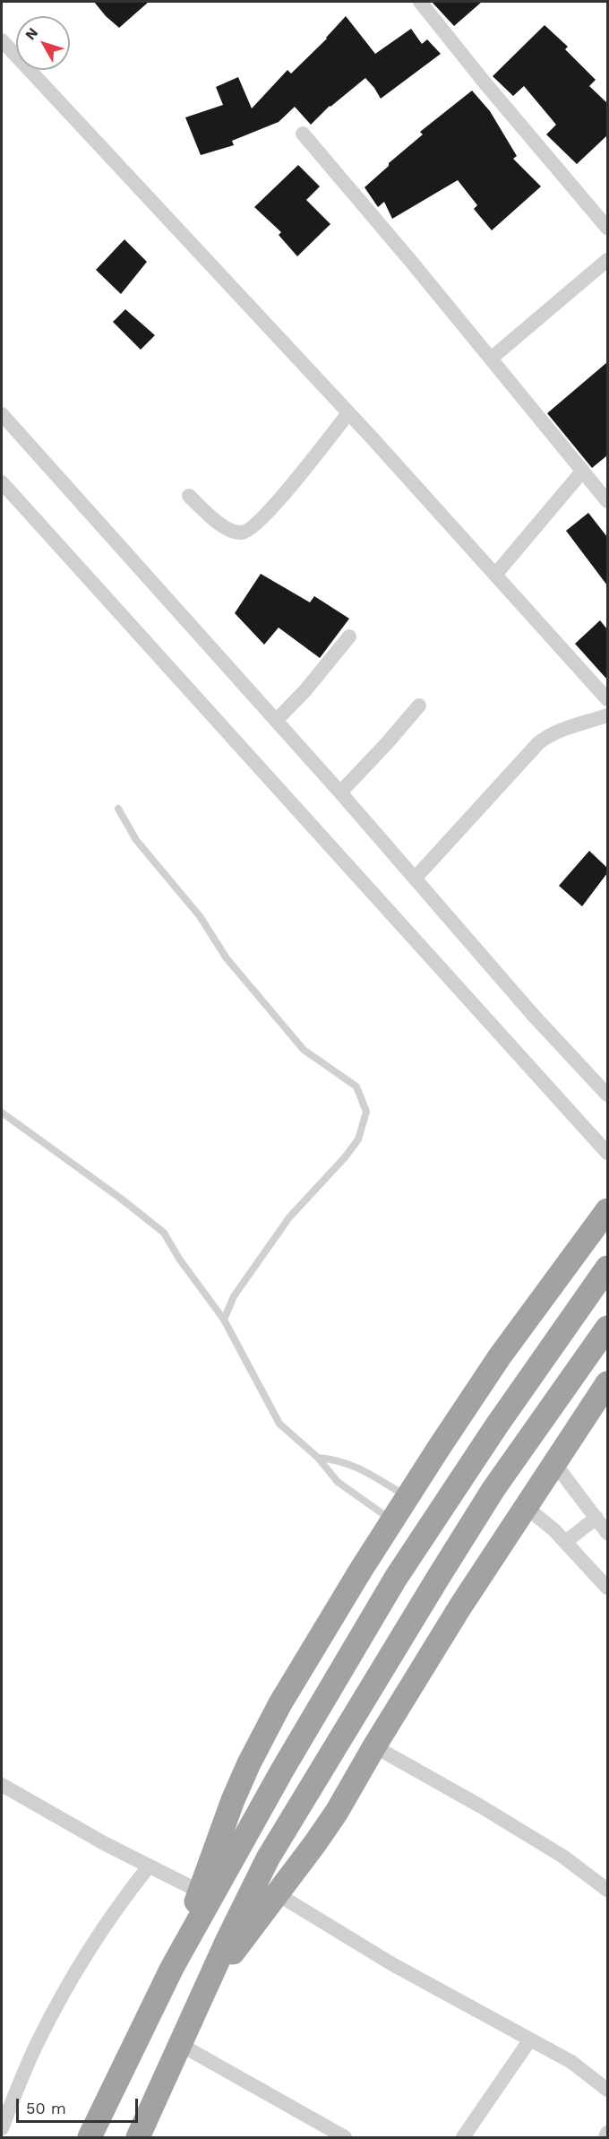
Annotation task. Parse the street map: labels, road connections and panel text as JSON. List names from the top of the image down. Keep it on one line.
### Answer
{"scale_bar":"50 m","north":"top left"}
